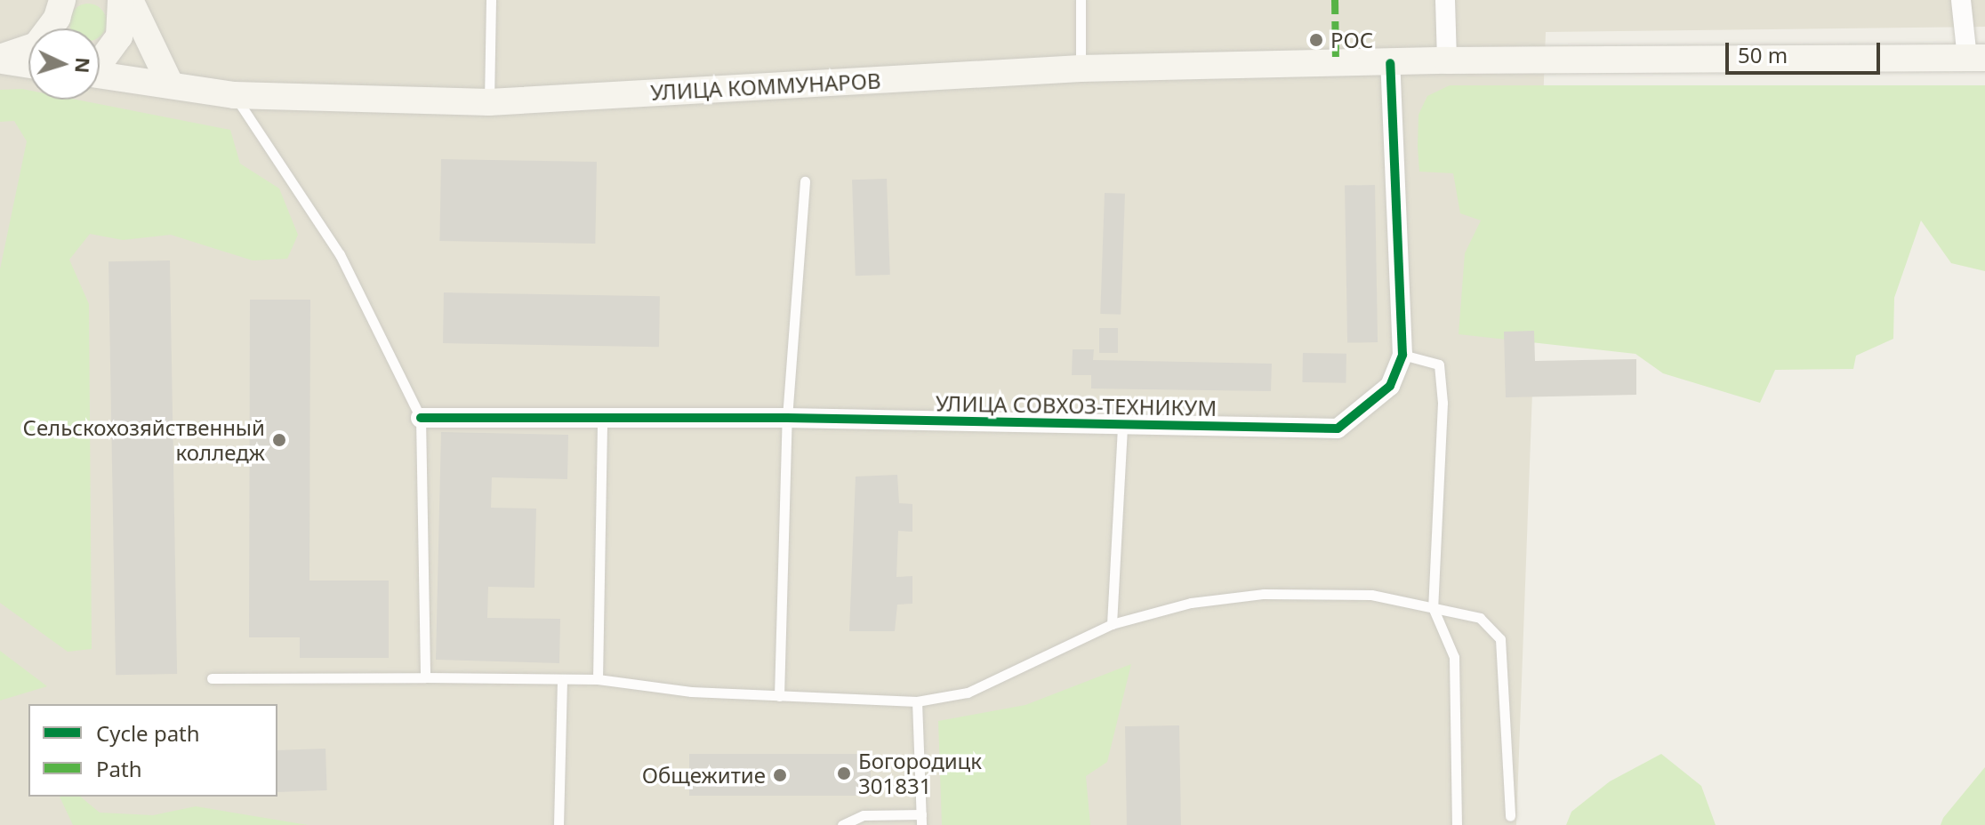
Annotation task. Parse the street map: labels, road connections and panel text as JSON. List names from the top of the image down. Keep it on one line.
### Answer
{"streets":{"main road":["УЛИЦА КОММУНАРОВ"],"street":["УЛИЦА СОВХОЗ-ТЕХНИКУМ"]},"crossings":[["УЛИЦА КОММУНАРОВ","УЛИЦА СОВХОЗ-ТЕХНИКУМ"]],"places":["РОС","Сельскохозяйственный колледж","Богородицк 301831","Общежитие"],"legend":["Cycle path","Path"],"scale_bar":"50 m","north":"right"}
